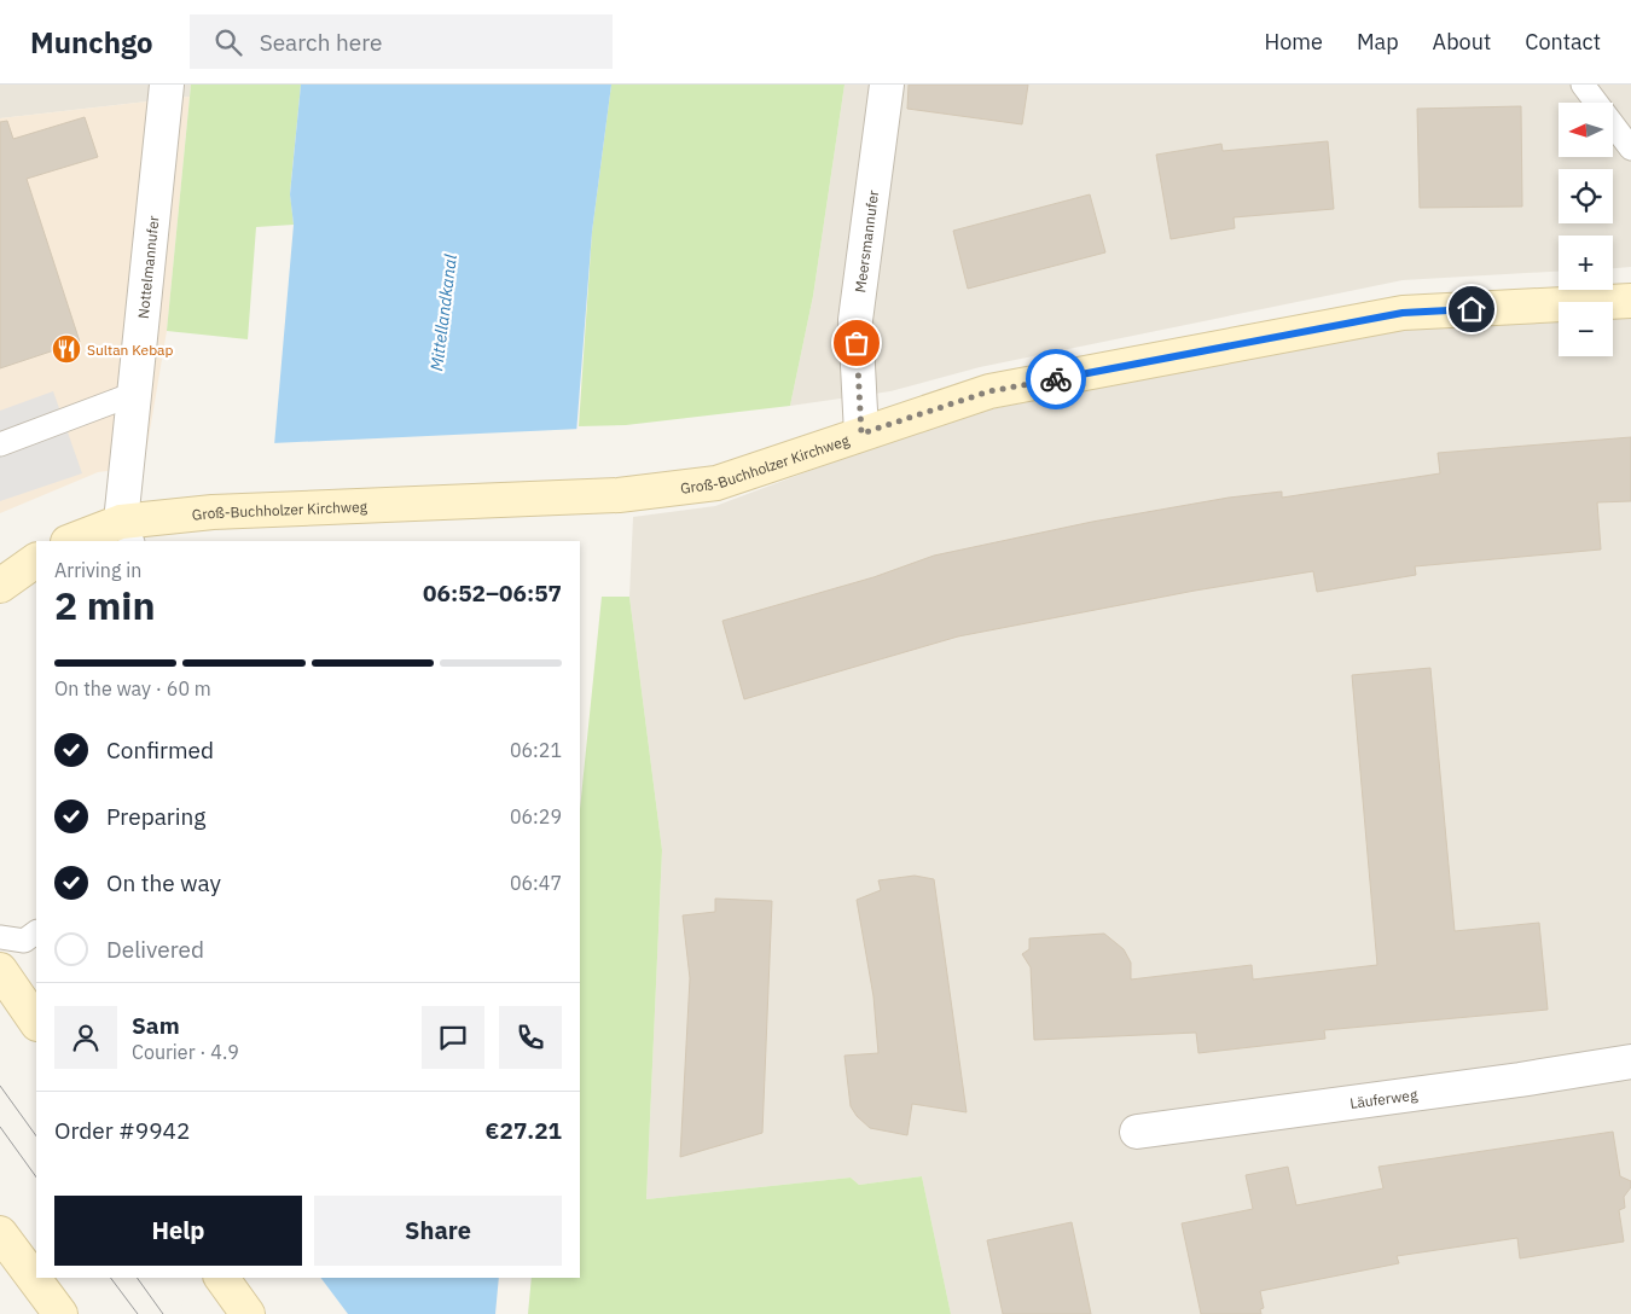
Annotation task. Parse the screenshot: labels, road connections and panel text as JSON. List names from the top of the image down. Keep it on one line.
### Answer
{"streets":{"street":["Meersmannufer","Nottelmannufer","Groß-Buchholzer Kirchweg","Läuferweg"]},"crossings":[["Meersmannufer","Groß-Buchholzer Kirchweg"],["Nottelmannufer","Groß-Buchholzer Kirchweg"]],"water":["Mittellandkanal"],"places":{"restaurant":["Sultan Kebap"]},"north":"left","page":{"header":"Munchgo","search":"Search here","nav":["Home","Map","About","Contact"],"map_buttons":["+","−"],"heading":["2 min","Arriving in","06:52–06:57"],"panel":["Sam","Courier · 4.9","Order #9942","€27.21"],"bar":"On the way · 60 m","list":[["Confirmed","06:21"],["Preparing","06:29"],["On the way","06:47"],"Delivered"],"buttons":["Help","Share"]}}
